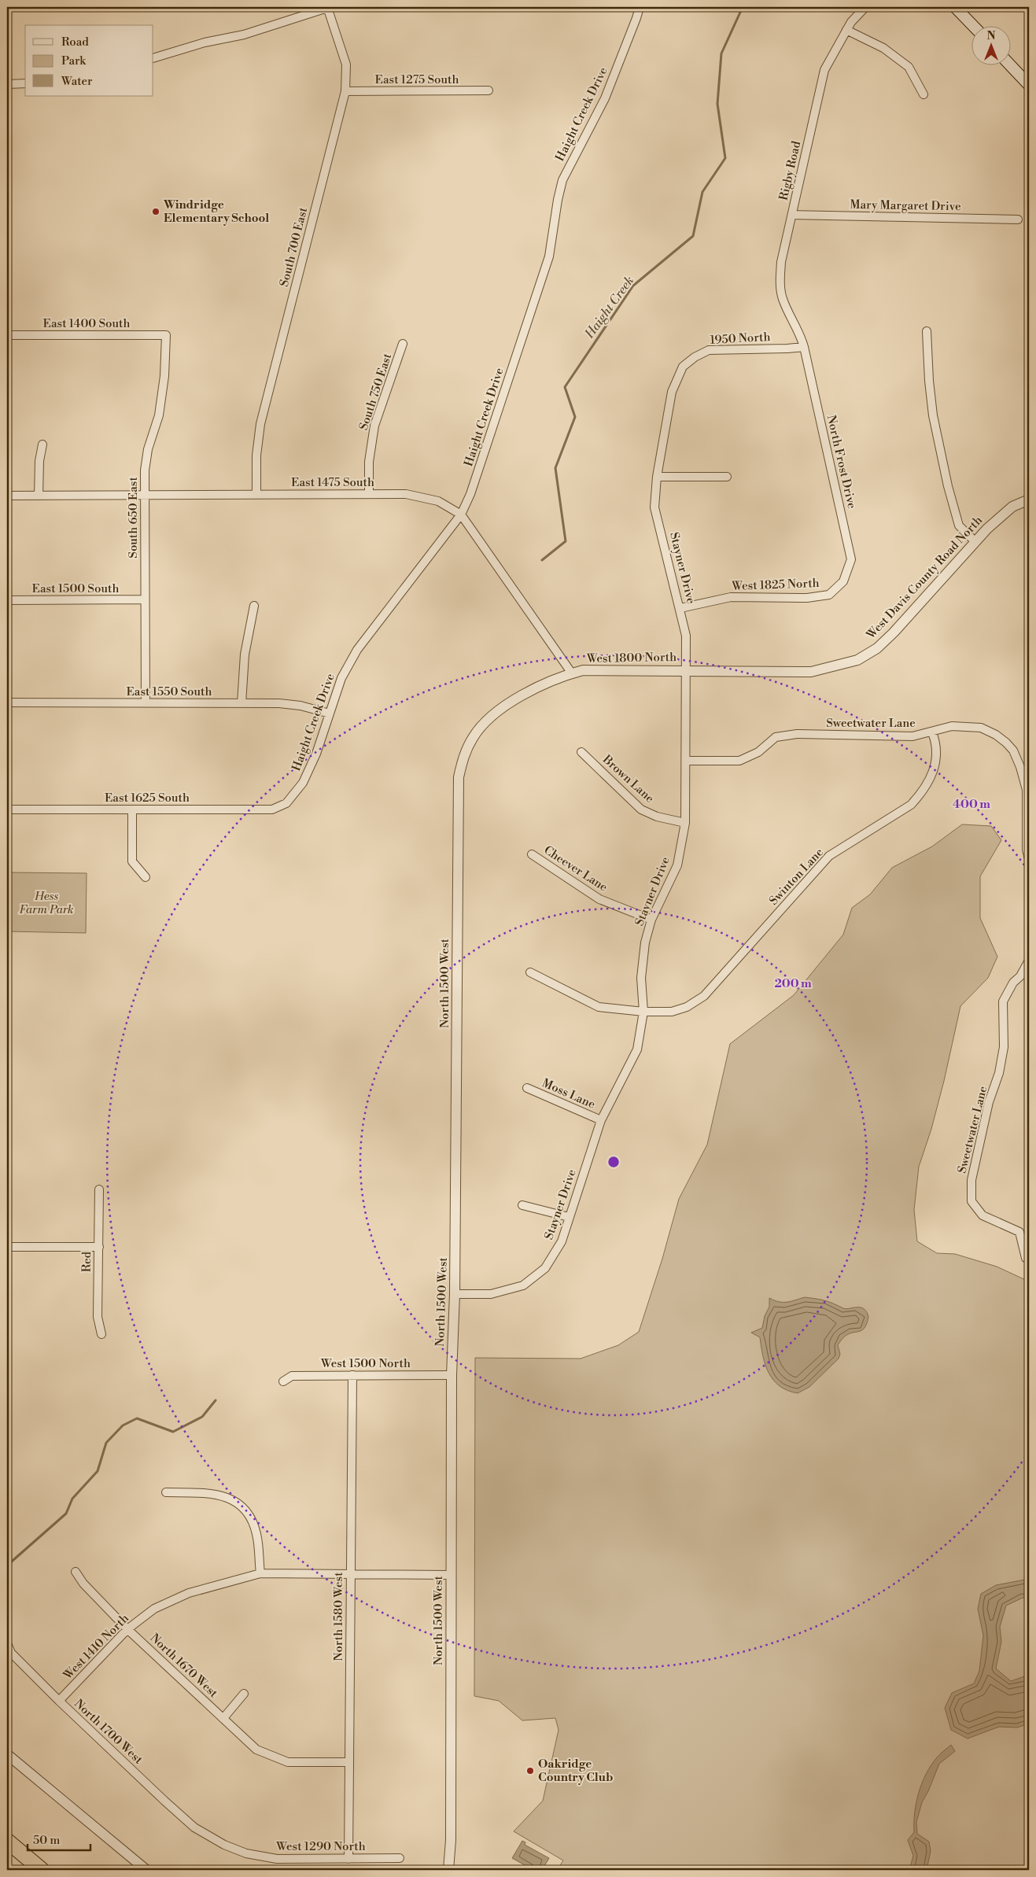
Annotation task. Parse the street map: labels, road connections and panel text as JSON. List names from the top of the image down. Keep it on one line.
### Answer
{"streets":{"street":["East 1275 South","Haight Creek Drive","Rigby Road","Mary Margaret Drive","South 700 East","East 1400 South","1950 North","South 750 East","North Frost Drive","East 1475 South","South 650 East","Stayner Drive","West Davis County Road North","West 1825 North","East 1500 South","West 1800 North","East 1550 South","Sweetwater Lane","Brown Lane","East 1625 South","Cheever Lane","Swinton Lane","North 1500 West","Moss Lane","Red","West 1500 North","North 1580 West","West 1410 North","North 1670 West","North 1700 West","West 1290 North"]},"crossings":[["East 1275 South","South 700 East"],["Haight Creek Drive","East 1475 South"],["Haight Creek Drive","East 1550 South"],["Haight Creek Drive","East 1625 South"],["Rigby Road","Mary Margaret Drive"],["Rigby Road","1950 North"],["Rigby Road","North Frost Drive"],["South 700 East","East 1475 South"],["East 1400 South","South 650 East"],["1950 North","North Frost Drive"],["1950 North","Stayner Drive"],["South 750 East","East 1475 South"],["North Frost Drive","West 1825 North"],["East 1475 South","South 650 East"],["East 1475 South","West 1800 North"],["South 650 East","East 1500 South"],["South 650 East","East 1550 South"],["Stayner Drive","West 1825 North"],["Stayner Drive","West 1800 North"],["Stayner Drive","Sweetwater Lane"],["Stayner Drive","Brown Lane"],["Stayner Drive","Cheever Lane"],["Stayner Drive","Swinton Lane"],["Stayner Drive","North 1500 West"],["Stayner Drive","Moss Lane"],["West Davis County Road North","West 1800 North"],["West 1800 North","North 1500 West"],["Sweetwater Lane","Swinton Lane"],["North 1500 West","West 1500 North"],["North 1500 West","West 1410 North"],["West 1500 North","North 1580 West"],["North 1580 West","West 1410 North"],["North 1580 West","North 1670 West"],["North 1580 West","West 1290 North"],["West 1410 North","North 1670 West"],["West 1410 North","North 1700 West"],["North 1700 West","West 1290 North"]],"water":["Haight Creek"],"parks":["Hess Farm Park"],"places":["Windridge Elementary School","Oakridge Country Club"],"legend":["Road","Park","Water"],"scale_bar":"50 m","north":"top","rings":["400 m","200 m"]}
